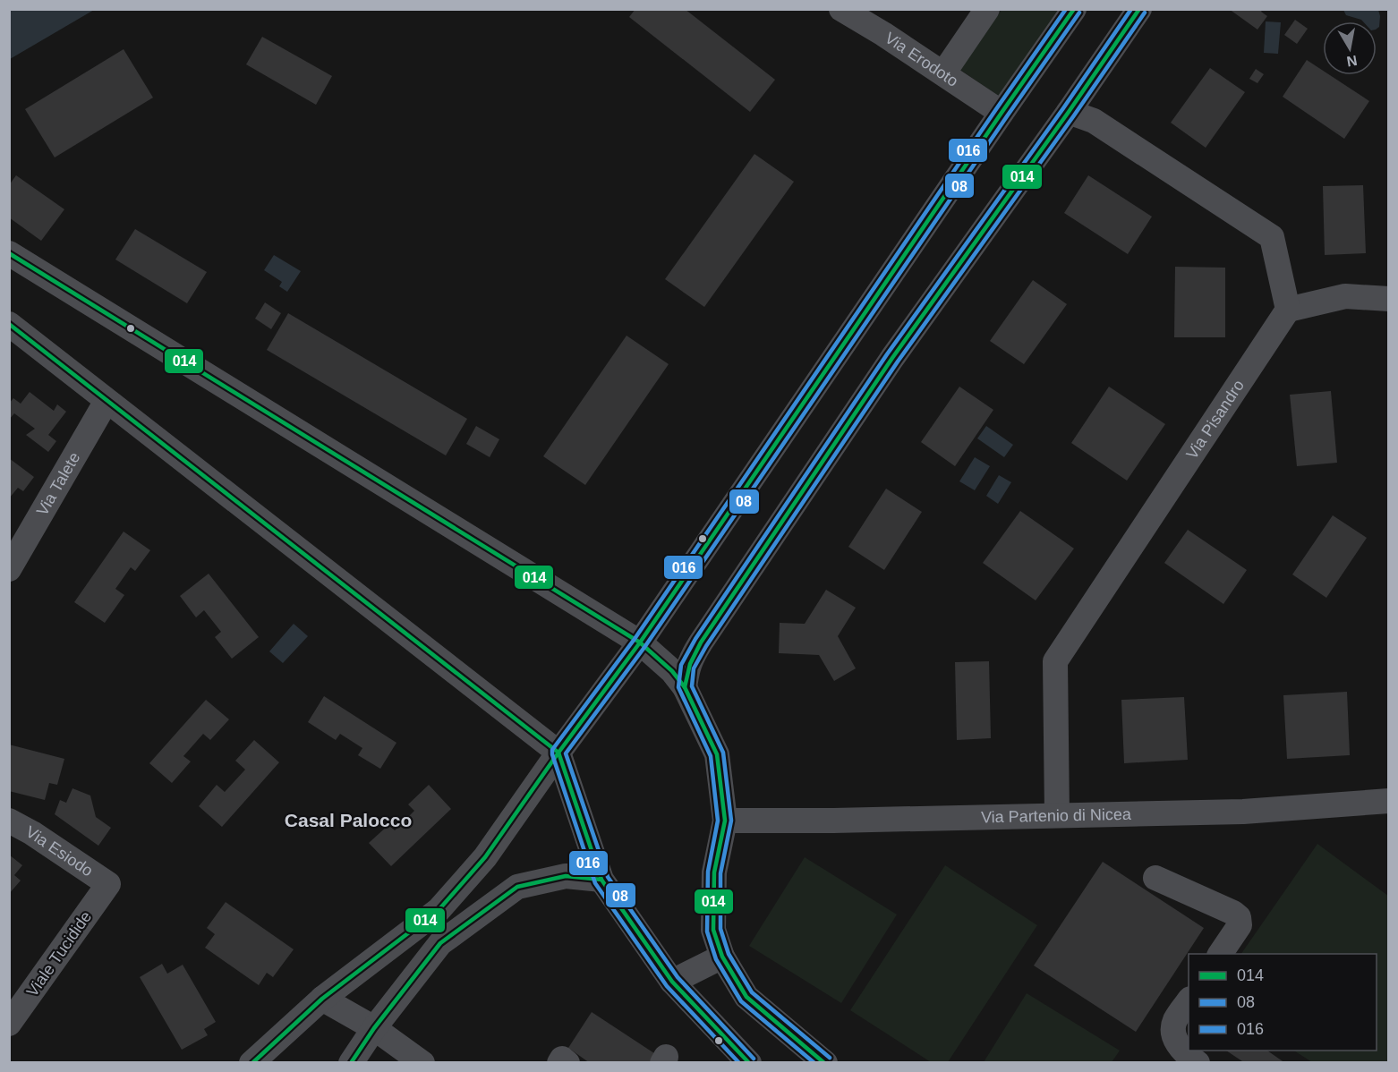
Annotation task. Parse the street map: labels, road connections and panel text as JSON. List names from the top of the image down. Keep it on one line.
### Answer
{"streets":{"street":["Via Erodoto","Via Pisandro","Via Talete","Via Partenio di Nicea","Via Esiodo","Viale Tucidide"]},"crossings":[["Via Pisandro","Via Partenio di Nicea"],["Via Esiodo","Viale Tucidide"]],"districts":["Casal Palocco"],"lines":["transit line 014","transit line 016","transit line 08"],"legend":["014","08","016"],"north":"bottom"}
